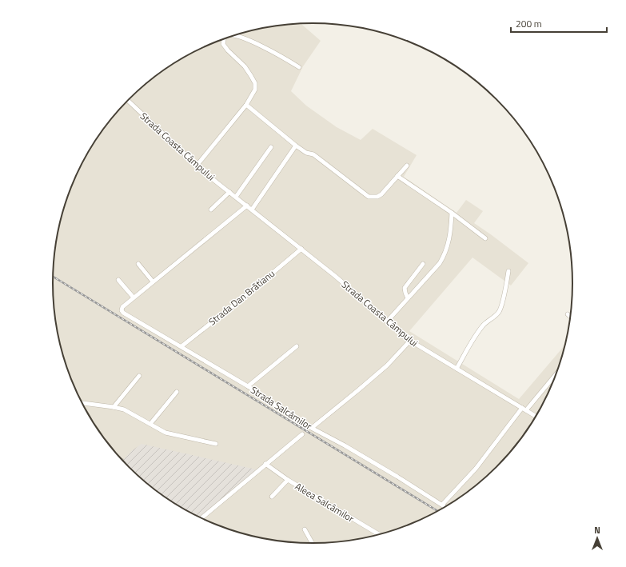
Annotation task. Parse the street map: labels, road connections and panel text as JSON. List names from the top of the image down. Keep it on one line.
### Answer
{"streets":{"street":["Strada Coasta Câmpului","Strada Dan Brătianu","Strada Salcâmilor","Aleea Salcâmilor"]},"crossings":[["Strada Coasta Câmpului","Strada Dan Brătianu"],["Strada Dan Brătianu","Strada Salcâmilor"]],"scale_bar":"200 m","north":"top"}
